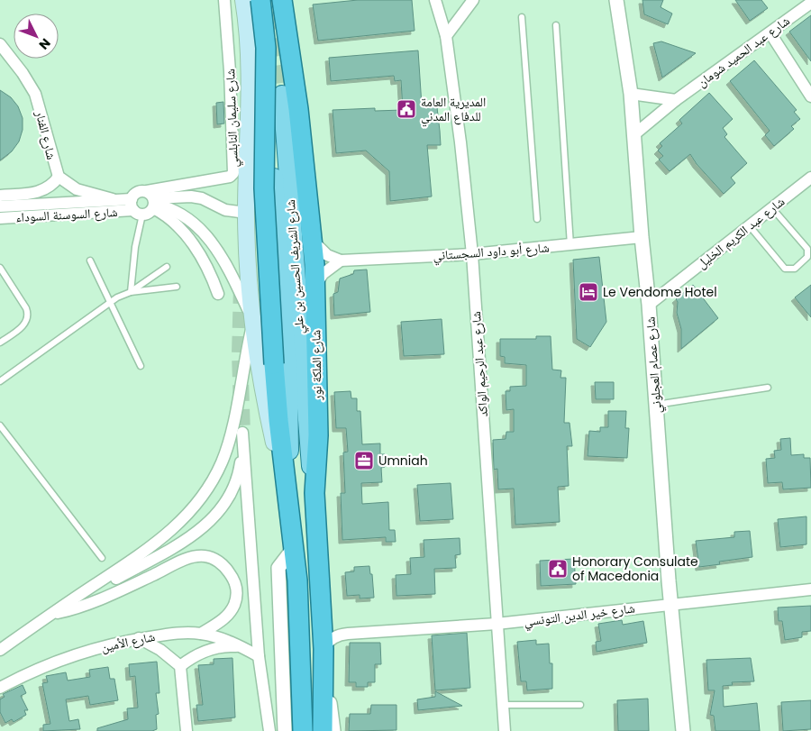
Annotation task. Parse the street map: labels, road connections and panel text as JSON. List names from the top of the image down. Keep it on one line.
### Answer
{"streets":{"highway":["شارع الملكة نور"],"main road":["شارع الشريف الحسين بن علي"],"street":["شارع عبد الحميد شومان","شارع سليمان النابلسي","شارع الفنار","شارع السوسنة السوداء","شارع عبد الكريم الخليل","شارع أبو داود السجستاني","شارع عبد الرحيم الواكد","شارع عصام العجلوني","شارع خير الدين التونسي","شارع الأمين"]},"crossings":[["شارع عبد الحميد شومان","شارع عصام العجلوني"],["شارع عبد الكريم الخليل","شارع عصام العجلوني"],["شارع أبو داود السجستاني","شارع عبد الرحيم الواكد"],["شارع أبو داود السجستاني","شارع عصام العجلوني"],["شارع الشريف الحسين بن علي","شارع الملكة نور"],["شارع عبد الرحيم الواكد","شارع خير الدين التونسي"],["شارع الملكة نور","شارع خير الدين التونسي"],["شارع عصام العجلوني","شارع خير الدين التونسي"]],"places":{"public building":["المديرية العامة للدفاع المدني","Honorary Consulate of Macedonia"],"hotel":["Le Vendome Hotel"],"office":["Umniah"]},"north":"bottom right"}
